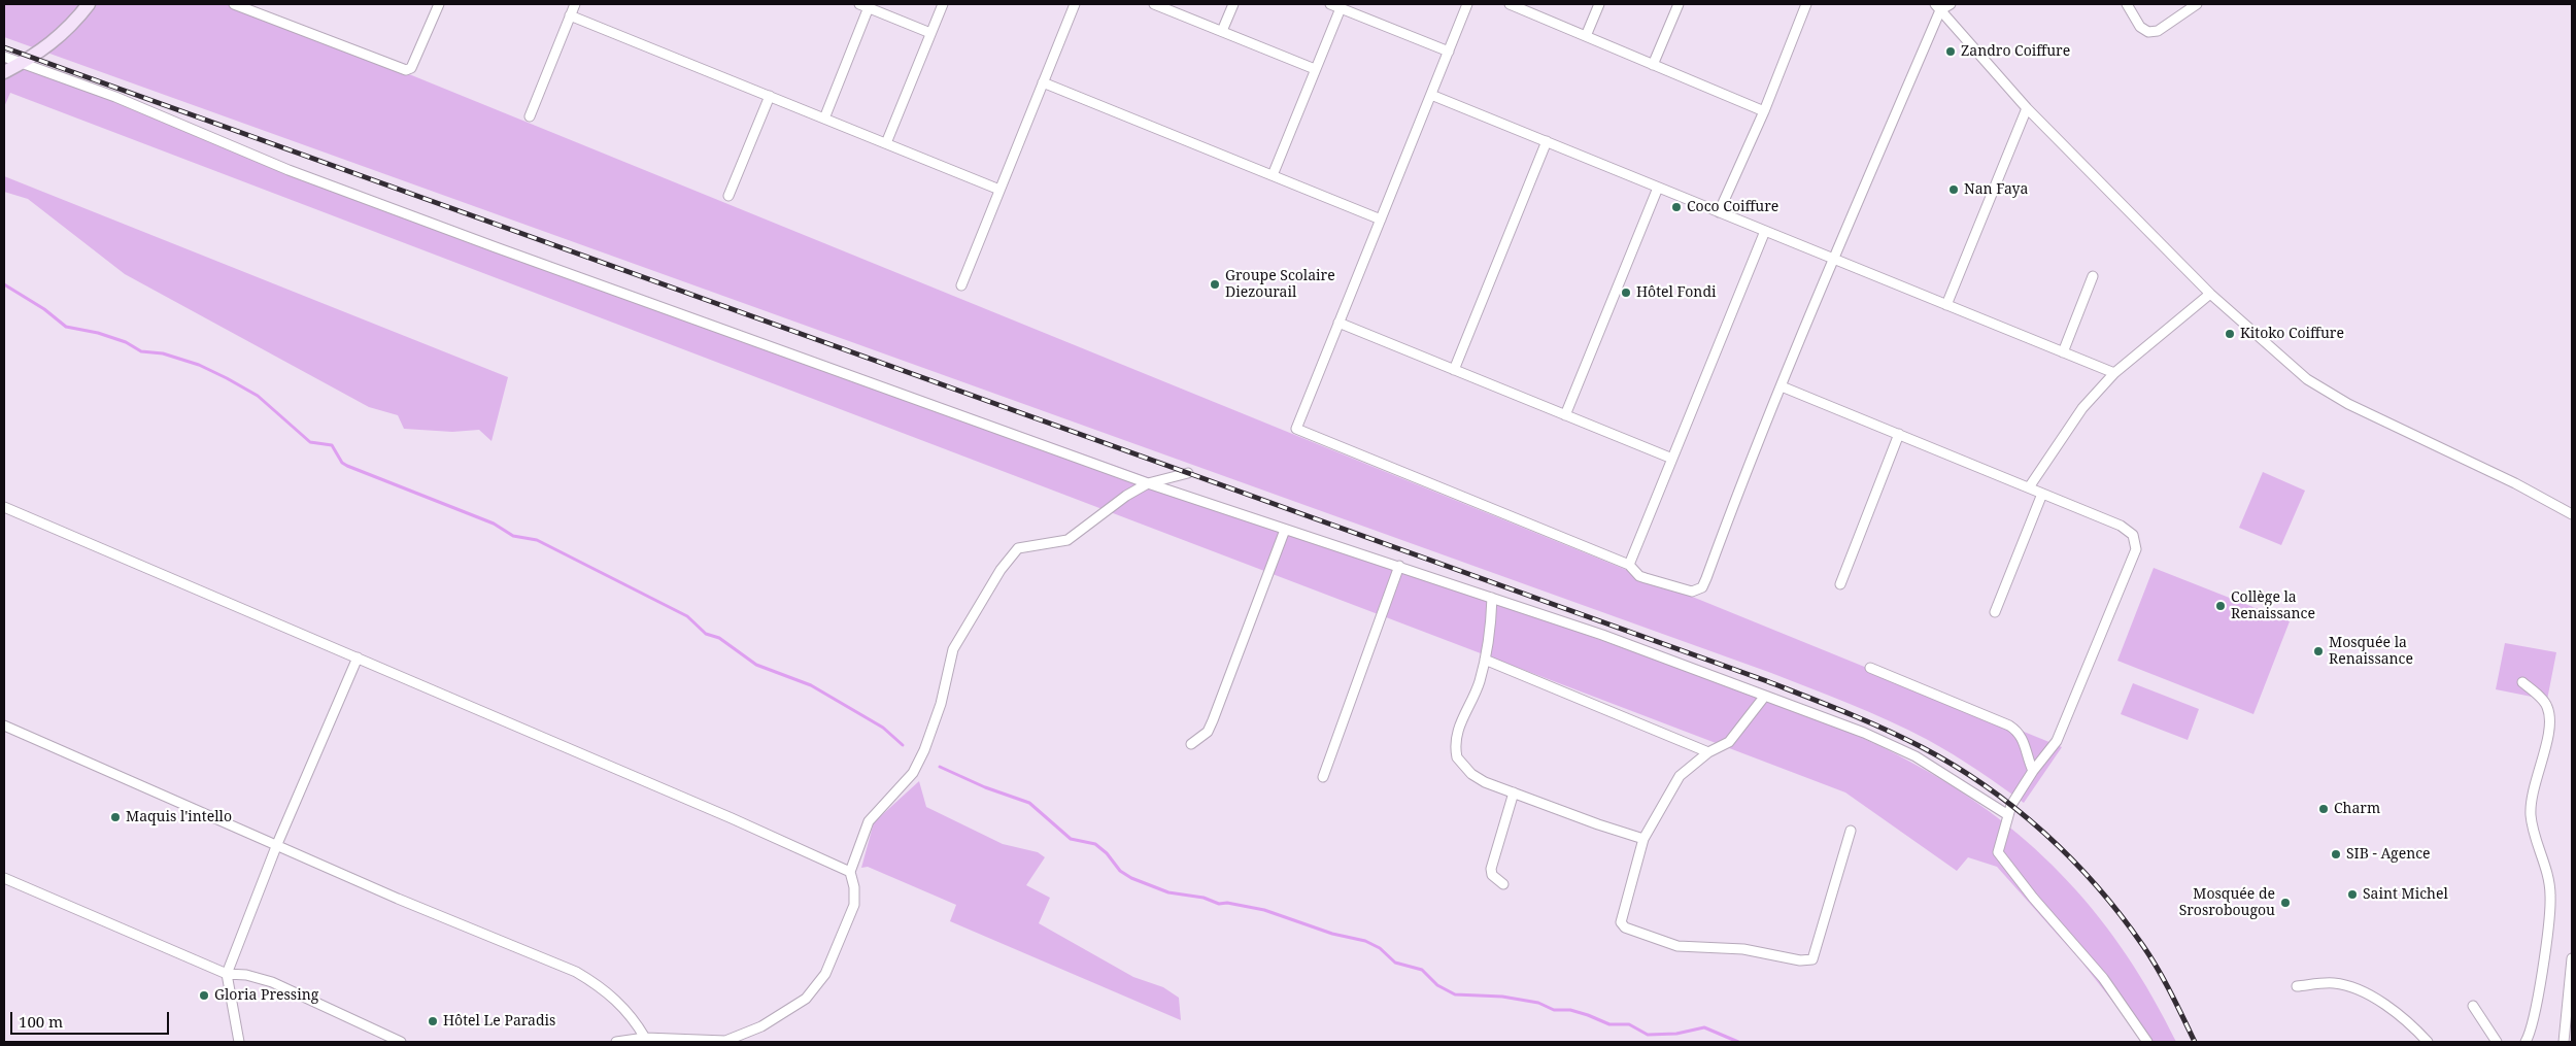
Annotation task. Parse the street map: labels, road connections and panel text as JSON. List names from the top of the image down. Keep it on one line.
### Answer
{"places":["Zandro Coiffure","Nan Faya","Coco Coiffure","Groupe Scolaire Diezourail","Hôtel Fondi","Kitoko Coiffure","Collège la Renaissance","Mosquée la Renaissance","Charm","Maquis l'intello","SIB - Agence","Saint Michel","Mosquée de Srosrobougou","Gloria Pressing","Hôtel Le Paradis"],"scale_bar":"100 m"}
